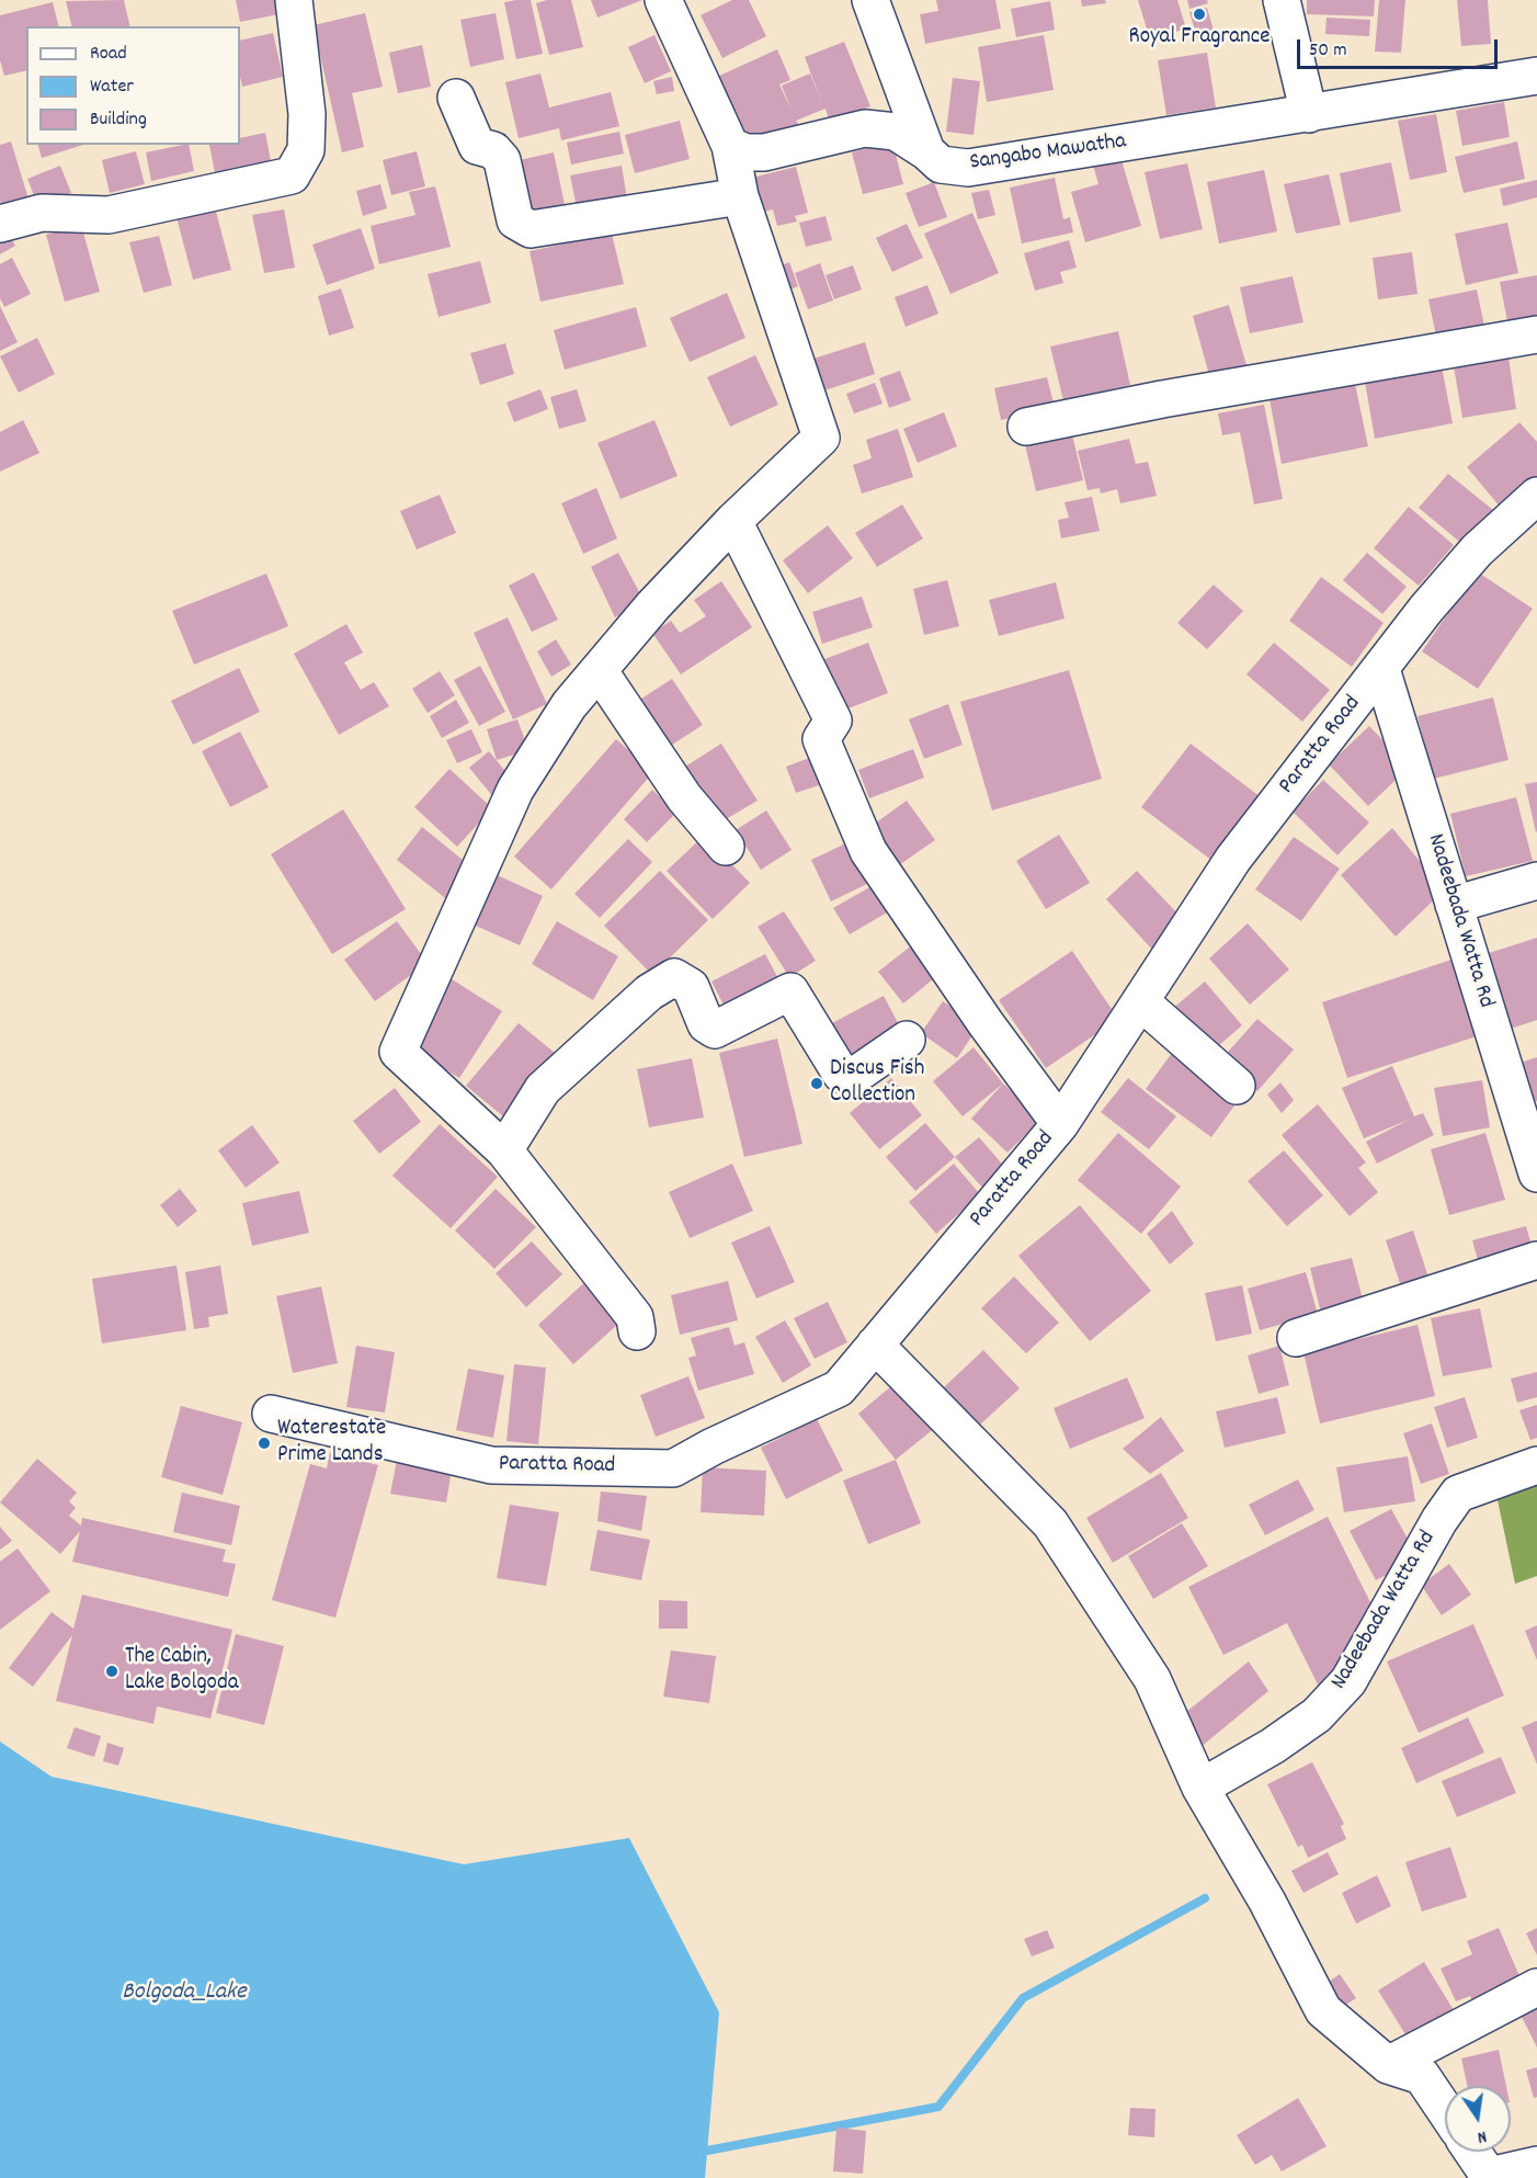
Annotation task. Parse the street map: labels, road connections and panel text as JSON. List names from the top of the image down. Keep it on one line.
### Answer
{"streets":{"street":["Sangabo Mawatha","Paratta Road","Nadeebada Watta Rd"]},"crossings":[["Paratta Road","Nadeebada Watta Rd"]],"water":["Bolgoda_Lake"],"places":["Royal Fragrance","Discus Fish Collection","Waterestate Prime Lands","The Cabin, Lake Bolgoda"],"legend":["Road","Water","Building"],"scale_bar":"50 m","north":"bottom"}
